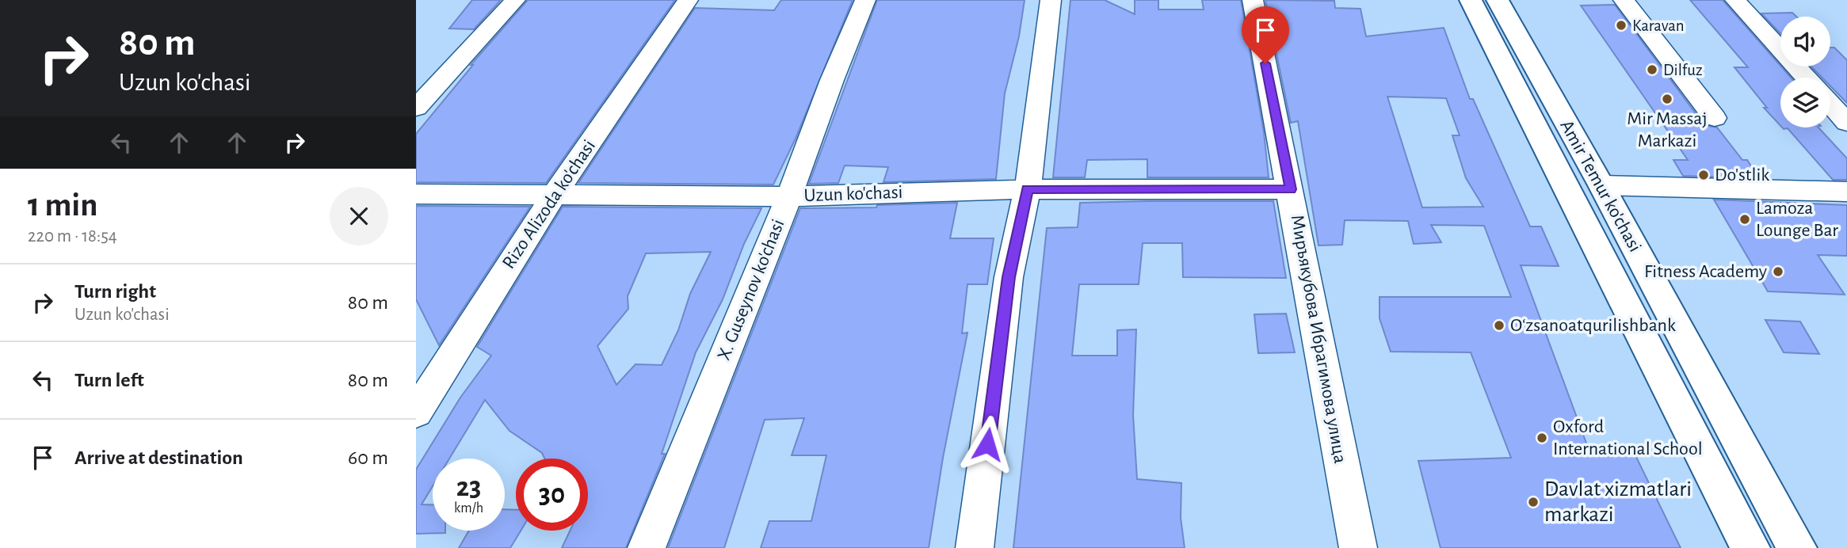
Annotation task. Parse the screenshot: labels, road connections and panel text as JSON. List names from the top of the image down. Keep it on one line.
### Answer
{"streets":{"main road":["Amir Temur ko'chasi"],"street":["Uzun ko'chasi","Rizo Alizoda ko'chasi","X. Guseynov ko'chasi","Миръякубова Ибрагимова улица"]},"crossings":[["Uzun ko'chasi","Rizo Alizoda ko'chasi"],["Uzun ko'chasi","X. Guseynov ko'chasi"],["Uzun ko'chasi","Миръякубова Ибрагимова улица"]],"places":["Karavan","Dilfuz","Mir Massaj Markazi","Do'stlik","Lamoza Lounge Bar","Fitness Academy","Oʻzsanoatqurilishbank","Oxford International School","Davlat xizmatlari markazi"],"page":{"turn":["80 m","Uzun ko'chasi"],"heading":["1 min","220 m · 18:54"],"list":[{"name":"Turn right","note":"Uzun ko'chasi","value":"80 m"},{"name":"Turn left","value":"80 m"},{"name":"Arrive at destination","value":"60 m"}],"speed":"23 km/h","limit":"30"}}
